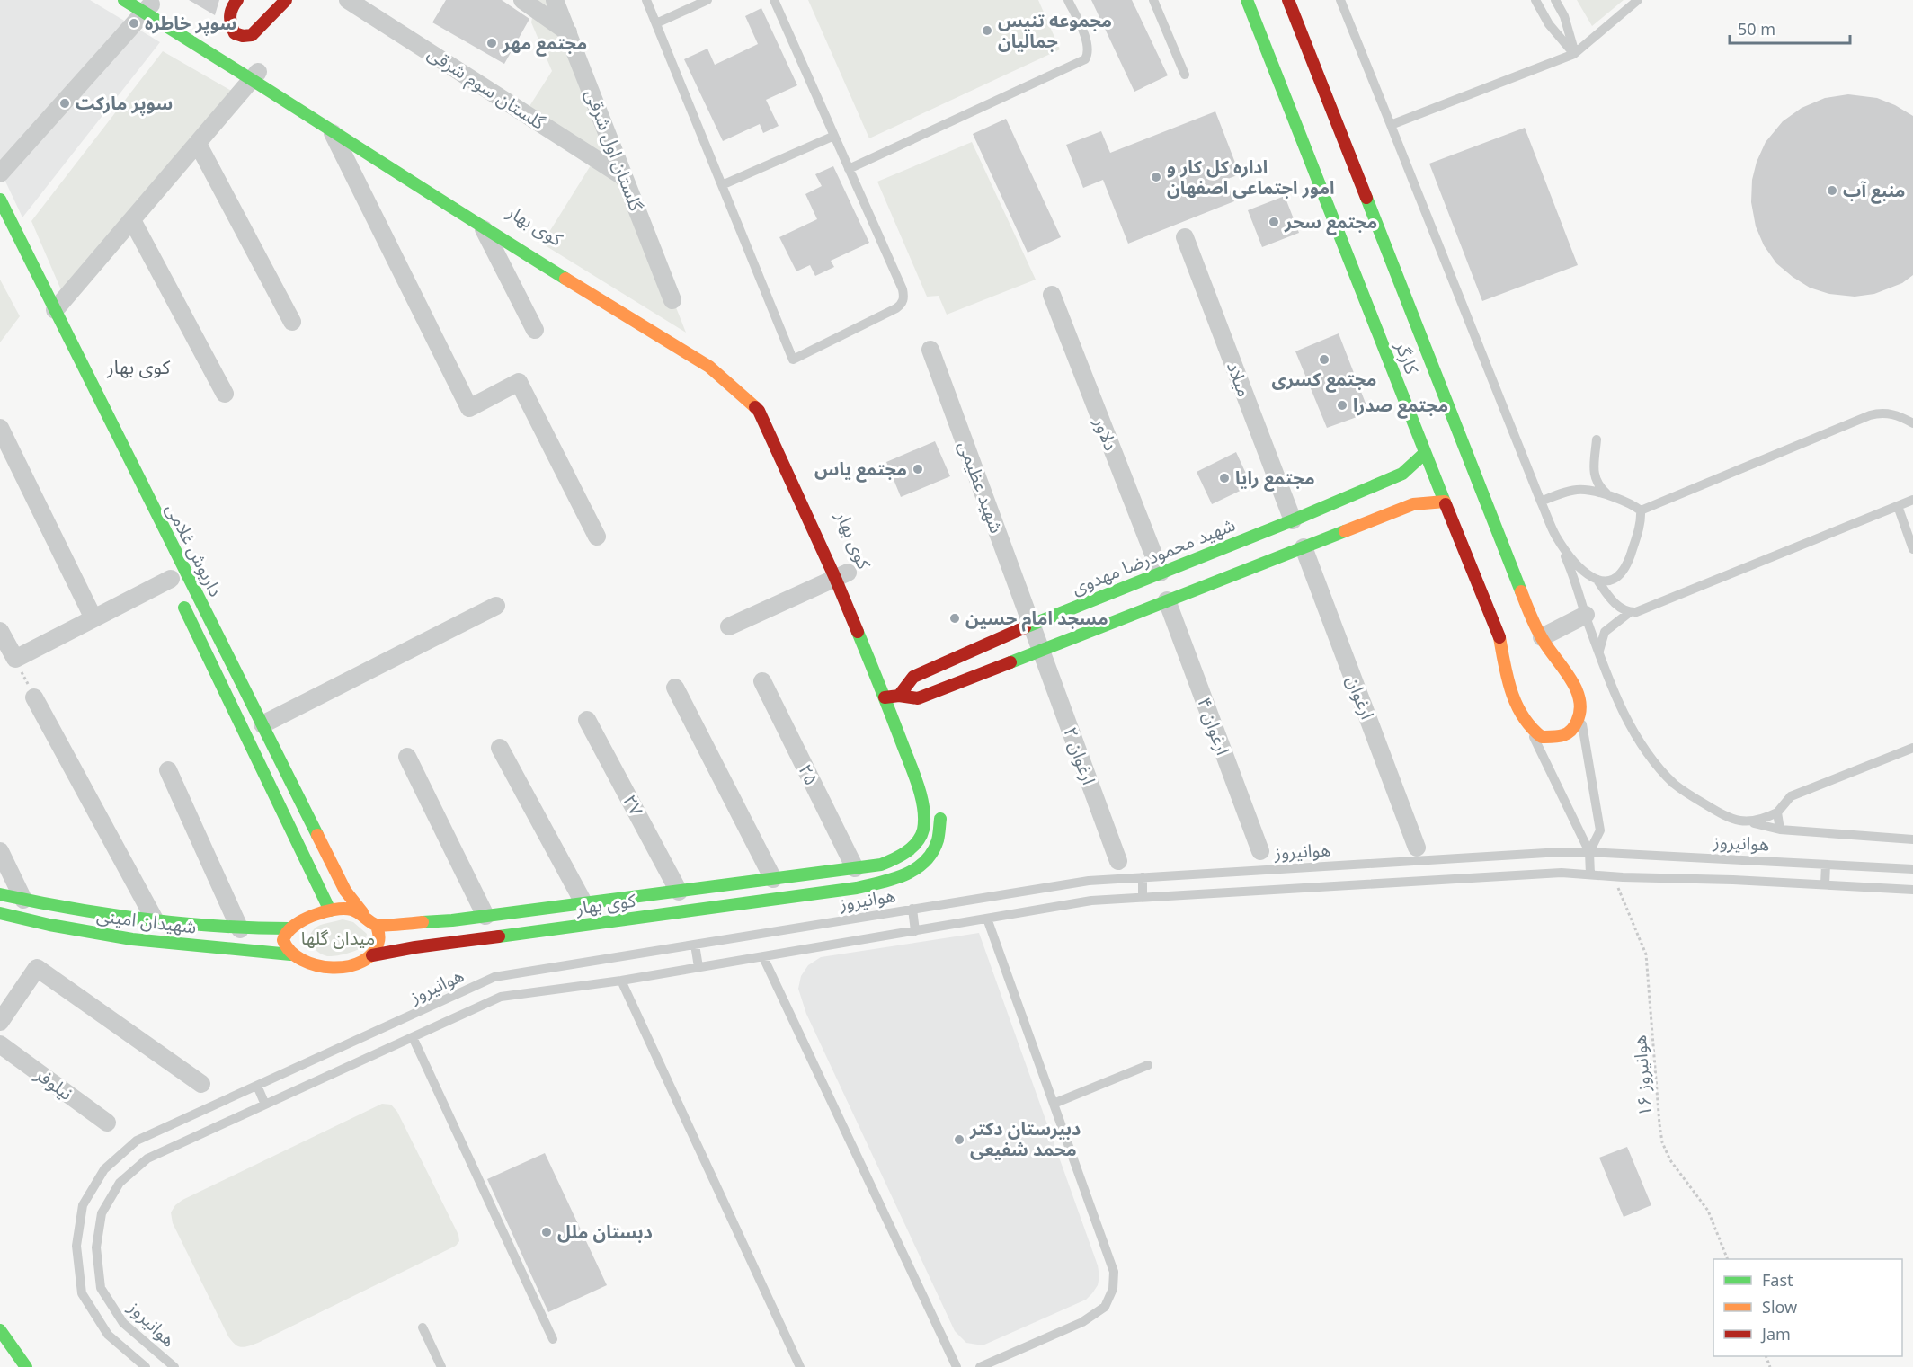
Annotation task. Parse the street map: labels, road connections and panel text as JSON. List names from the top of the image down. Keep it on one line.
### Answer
{"streets":{"street":["گلستان سوم شرقی","گلستان اول شرقی","کوی بهار","کارگر","میلاد","دلاور","شهید عظیمی","داریوش غلامی","شهید محمودرضا مهدوی","ارغوان","ارغوان ۴","ارغوان ۲","۲۵","۲۷","شهیدان امینی","نیلوفر"],"lane":["هوانیروز"],"path":["هوانیروز ۱۶"]},"crossings":[["گلستان سوم شرقی","گلستان اول شرقی"],["کوی بهار","داریوش غلامی"],["کوی بهار","۲۵"],["کوی بهار","۲۷"],["کوی بهار","شهیدان امینی"],["کارگر","شهید محمودرضا مهدوی"],["میلاد","شهید محمودرضا مهدوی"],["میلاد","ارغوان"],["دلاور","شهید محمودرضا مهدوی"],["شهید عظیمی","شهید محمودرضا مهدوی"],["شهید عظیمی","ارغوان ۲"],["داریوش غلامی","شهیدان امینی"],["شهید محمودرضا مهدوی","ارغوان"],["شهید محمودرضا مهدوی","ارغوان ۴"],["شهید محمودرضا مهدوی","ارغوان ۲"],["هوانیروز","هوانیروز ۱۶"]],"districts":["کوی بهار"],"parks":["میدان گلها"],"places":["سوپر خاطره","مجموعه تنیس جمالیان","مجتمع مهر","سوپر مارکت","اداره کل کار و امور اجتماعی اصفهان","منبع آب","مجتمع سحر","مجتمع کسری","مجتمع صدرا","مجتمع یاس","مجتمع رایا","مسجد امام حسین","دبیرستان دکتر محمد شفیعی","دبستان ملل"],"legend":["Fast","Slow","Jam"],"scale_bar":"50 m"}
